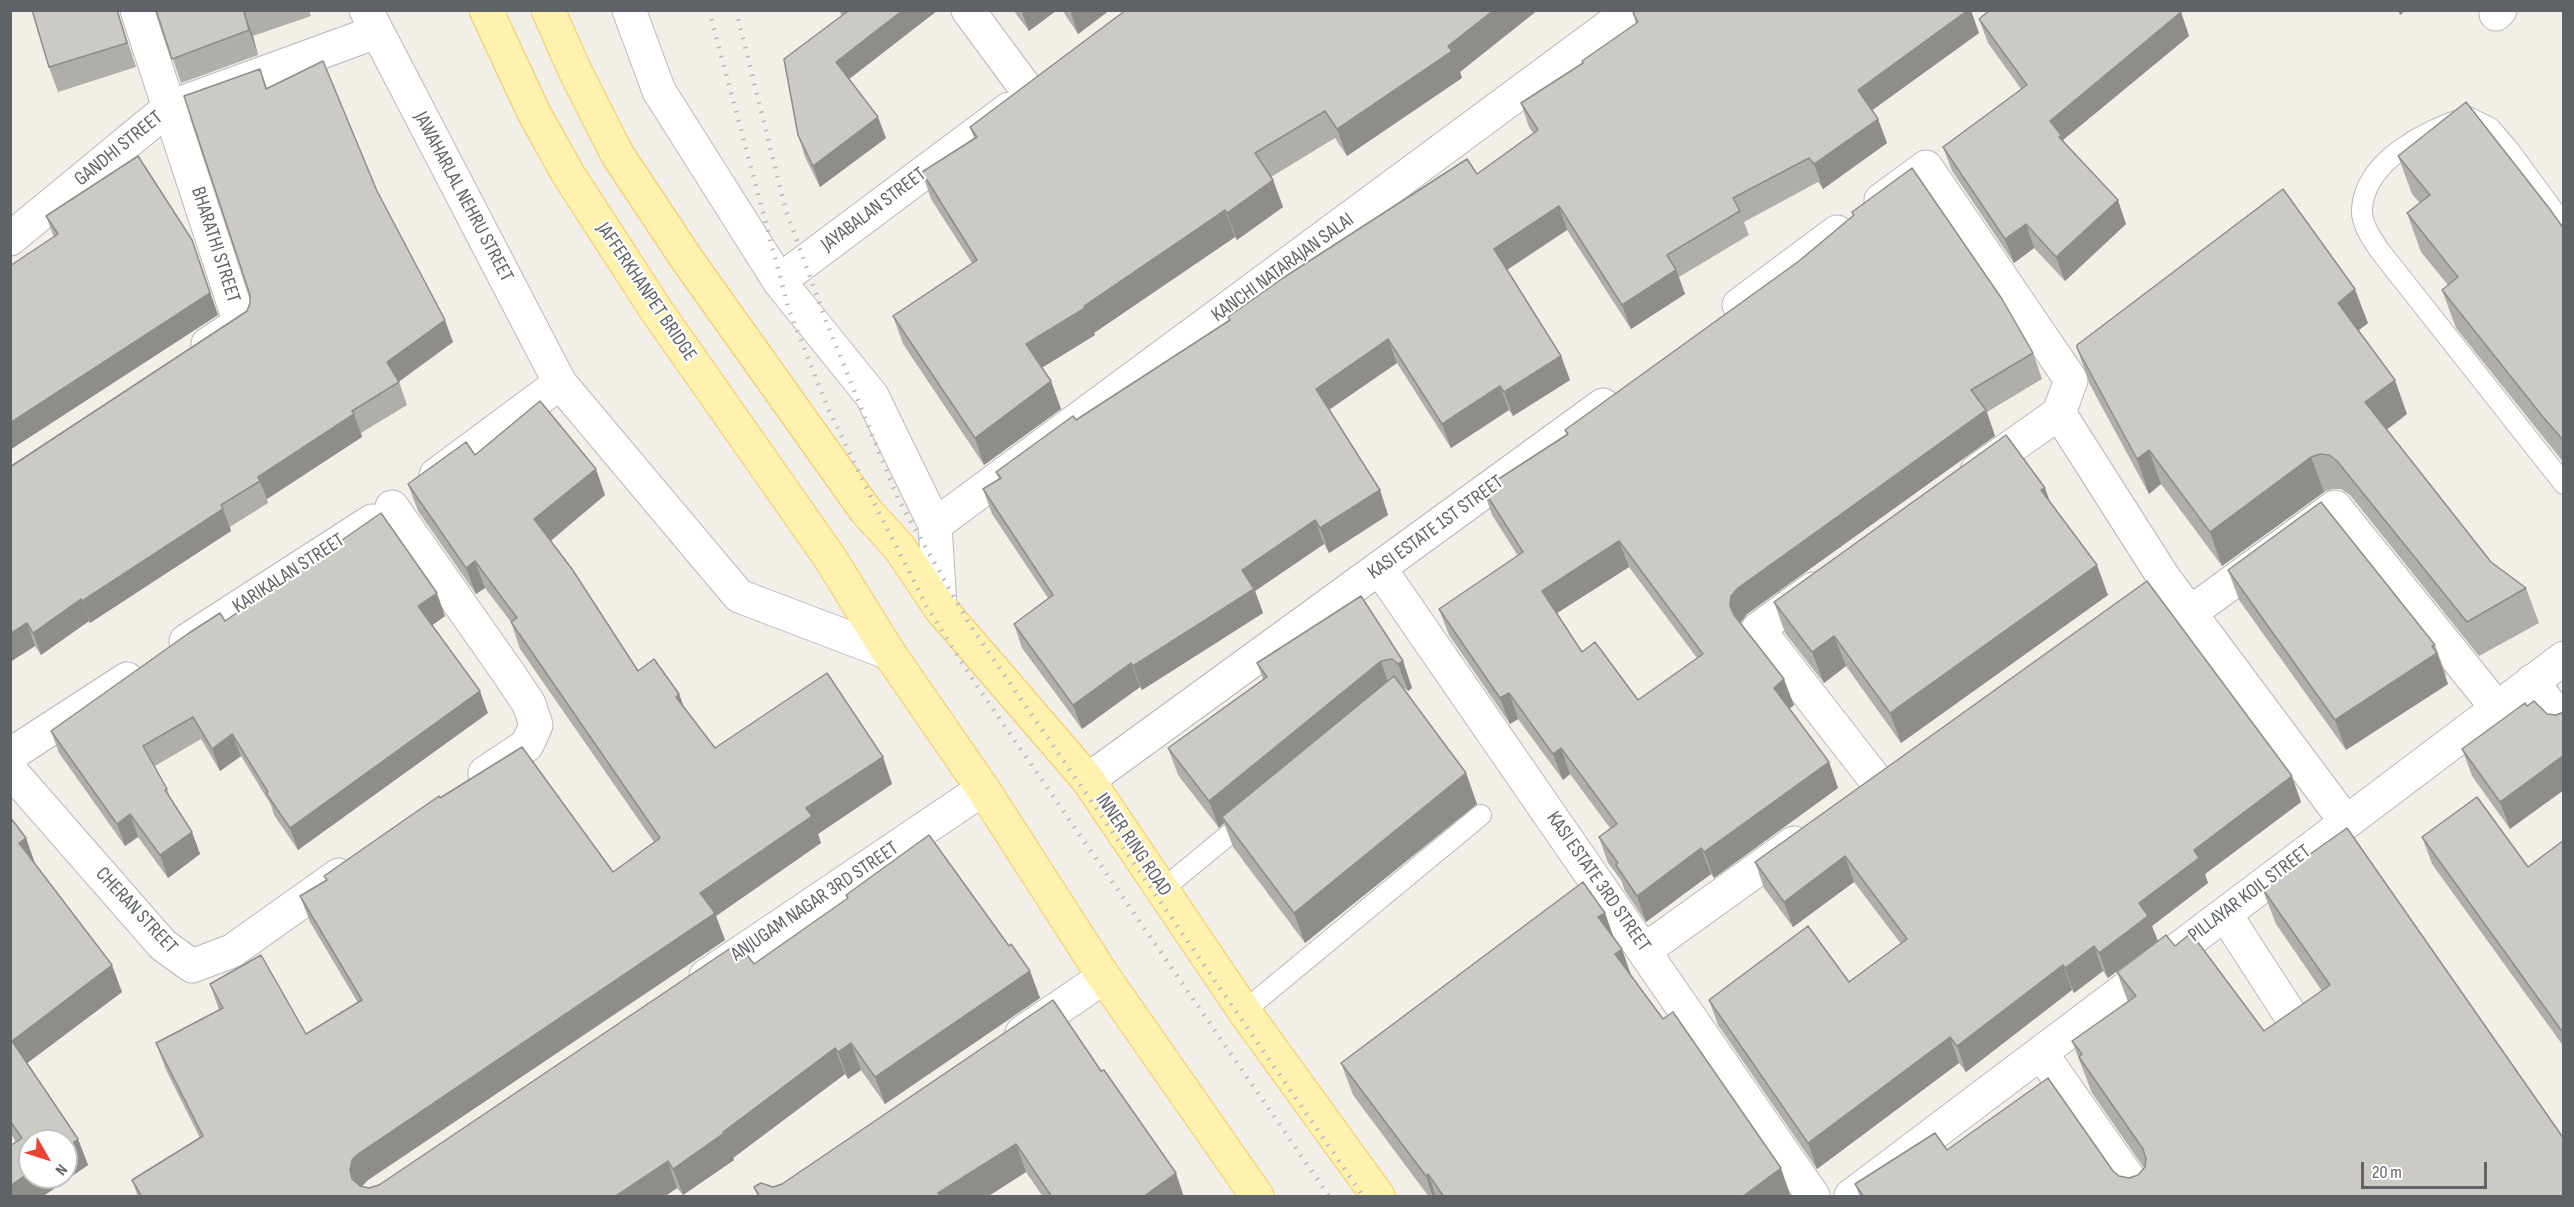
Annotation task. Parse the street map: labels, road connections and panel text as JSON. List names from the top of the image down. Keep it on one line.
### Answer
{"streets":{"main road":["JAFFERKHANPET BRIDGE","INNER RING ROAD"],"street":["GANDHI STREET","JAWAHARLAL NEHRU STREET","JAYABALAN STREET","BHARATHI STREET","KANCHI NATARAJAN SALAI","KASI ESTATE 1ST STREET","KARIKALAN STREET","KASI ESTATE 3RD STREET","PILLAYAR KOIL STREET","ANJUGAM NAGAR 3RD STREET","CHERAN STREET"]},"crossings":[["GANDHI STREET","JAWAHARLAL NEHRU STREET"],["GANDHI STREET","BHARATHI STREET"],["JAWAHARLAL NEHRU STREET","JAFFERKHANPET BRIDGE"],["JAWAHARLAL NEHRU STREET","KARIKALAN STREET"],["KASI ESTATE 1ST STREET","INNER RING ROAD"],["KASI ESTATE 1ST STREET","KASI ESTATE 3RD STREET"]],"scale_bar":"20 m","north":"bottom right"}
